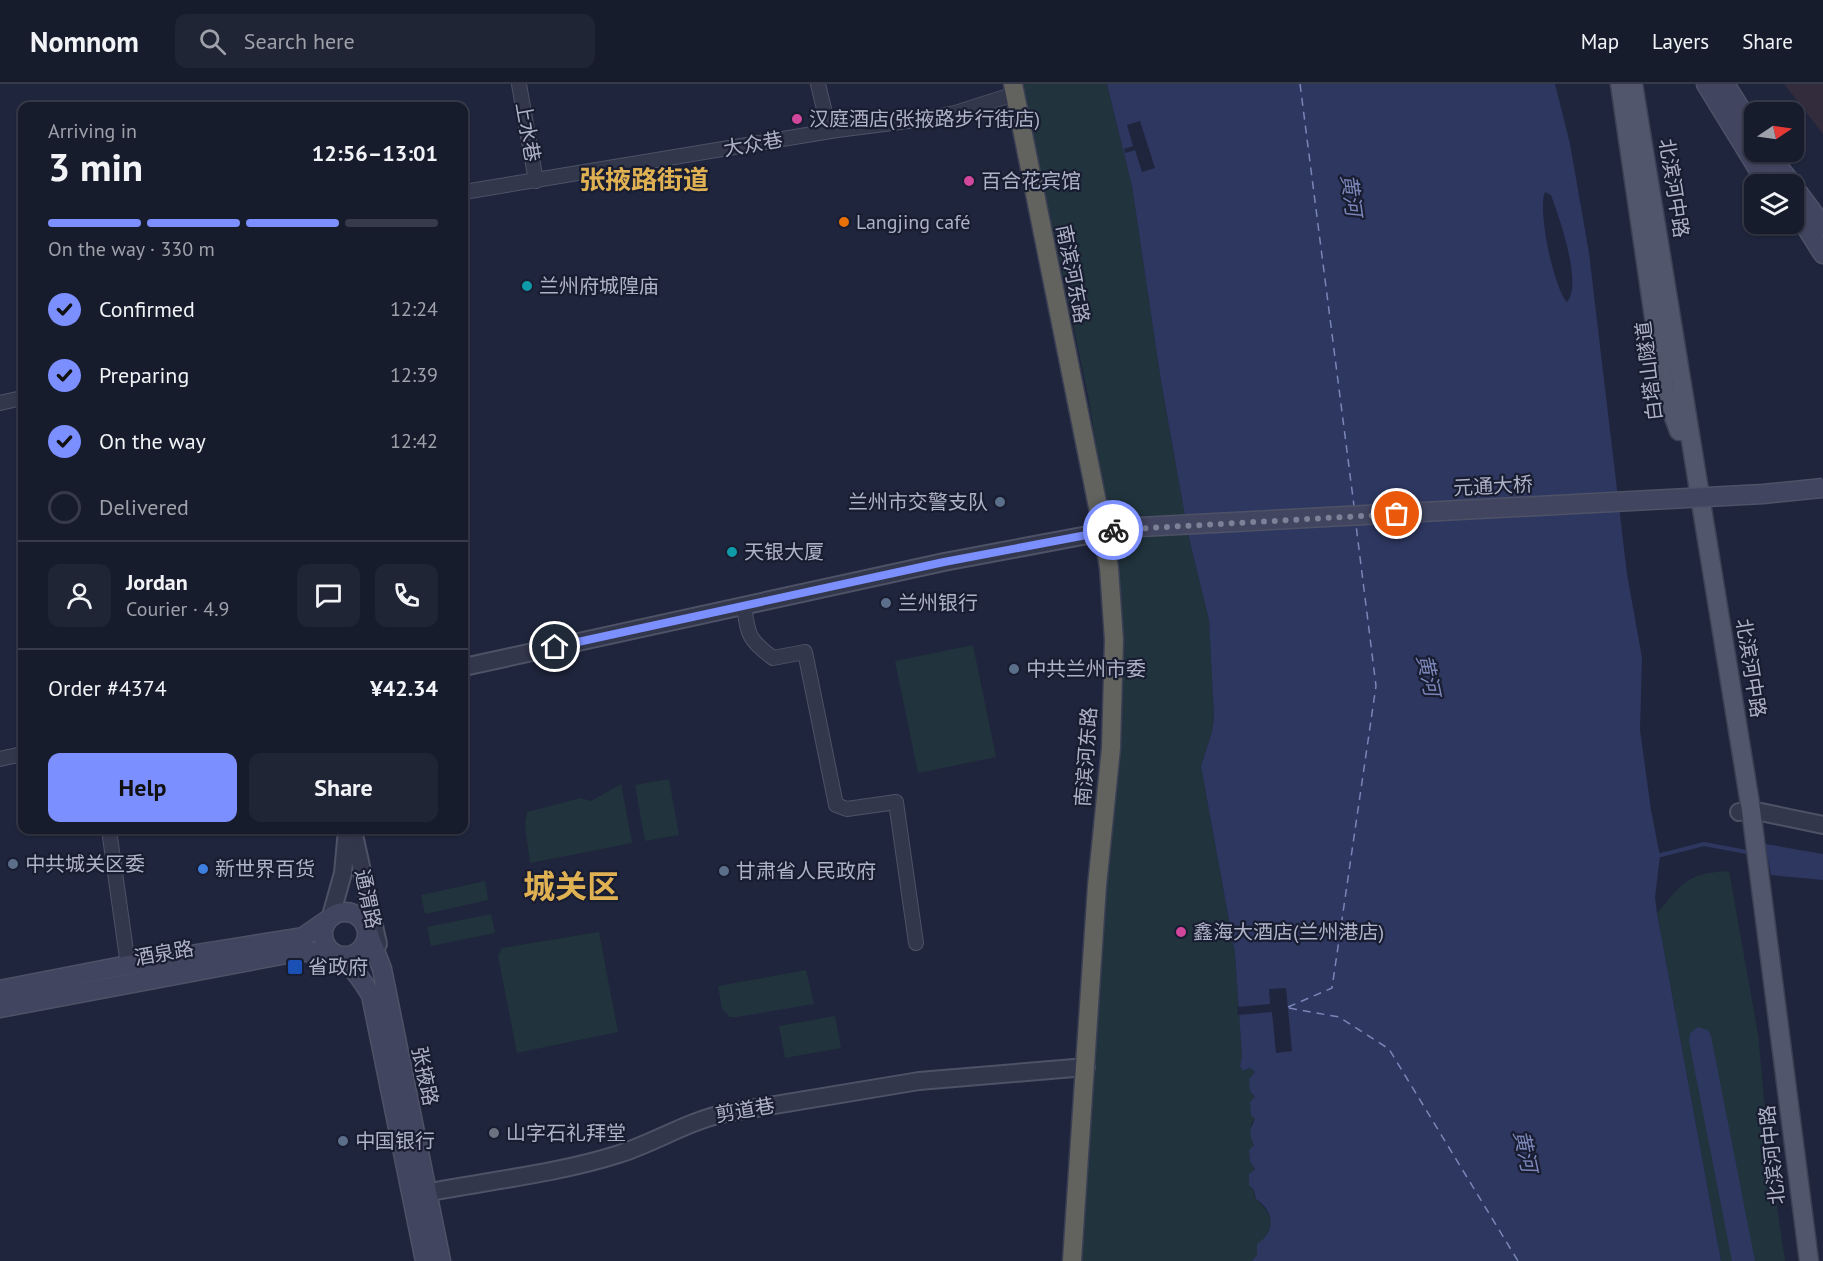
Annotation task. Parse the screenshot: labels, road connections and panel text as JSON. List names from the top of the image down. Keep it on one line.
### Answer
{"streets":{"highway":["南滨河东路"],"main road":["北滨河中路","白塔山隧道","元通大桥","酒泉路","张掖路"],"street":["上水巷","大众巷","通渭路","剪道巷"]},"crossings":[["上水巷","大众巷"],["大众巷","南滨河东路"],["北滨河中路","白塔山隧道"],["南滨河东路","元通大桥"],["南滨河东路","剪道巷"],["通渭路","张掖路"],["酒泉路","张掖路"],["张掖路","剪道巷"]],"districts":["张掖路街道","城关区"],"water":["黄河"],"places":{"other":["汉庭酒店(张掖路步行街店)","百合花宾馆","Langjing café","兰州府城隍庙","兰州市交警支队","天银大厦","兰州银行","中共兰州市委","中共城关区委","新世界百货","甘肃省人民政府","鑫海大酒店(兰州港店)","山字石礼拜堂","中国银行"],"transit":["省政府"]},"north":"right","page":{"header":"Nomnom","search":"Search here","nav":["Map","Layers","Share"],"heading":["3 min","Arriving in","12:56–13:01"],"panel":["Jordan","Courier · 4.9","Order #4374","¥42.34"],"bar":"On the way · 330 m","list":[["Confirmed","12:24"],["Preparing","12:39"],["On the way","12:42"],"Delivered"],"buttons":["Help","Share"]}}
